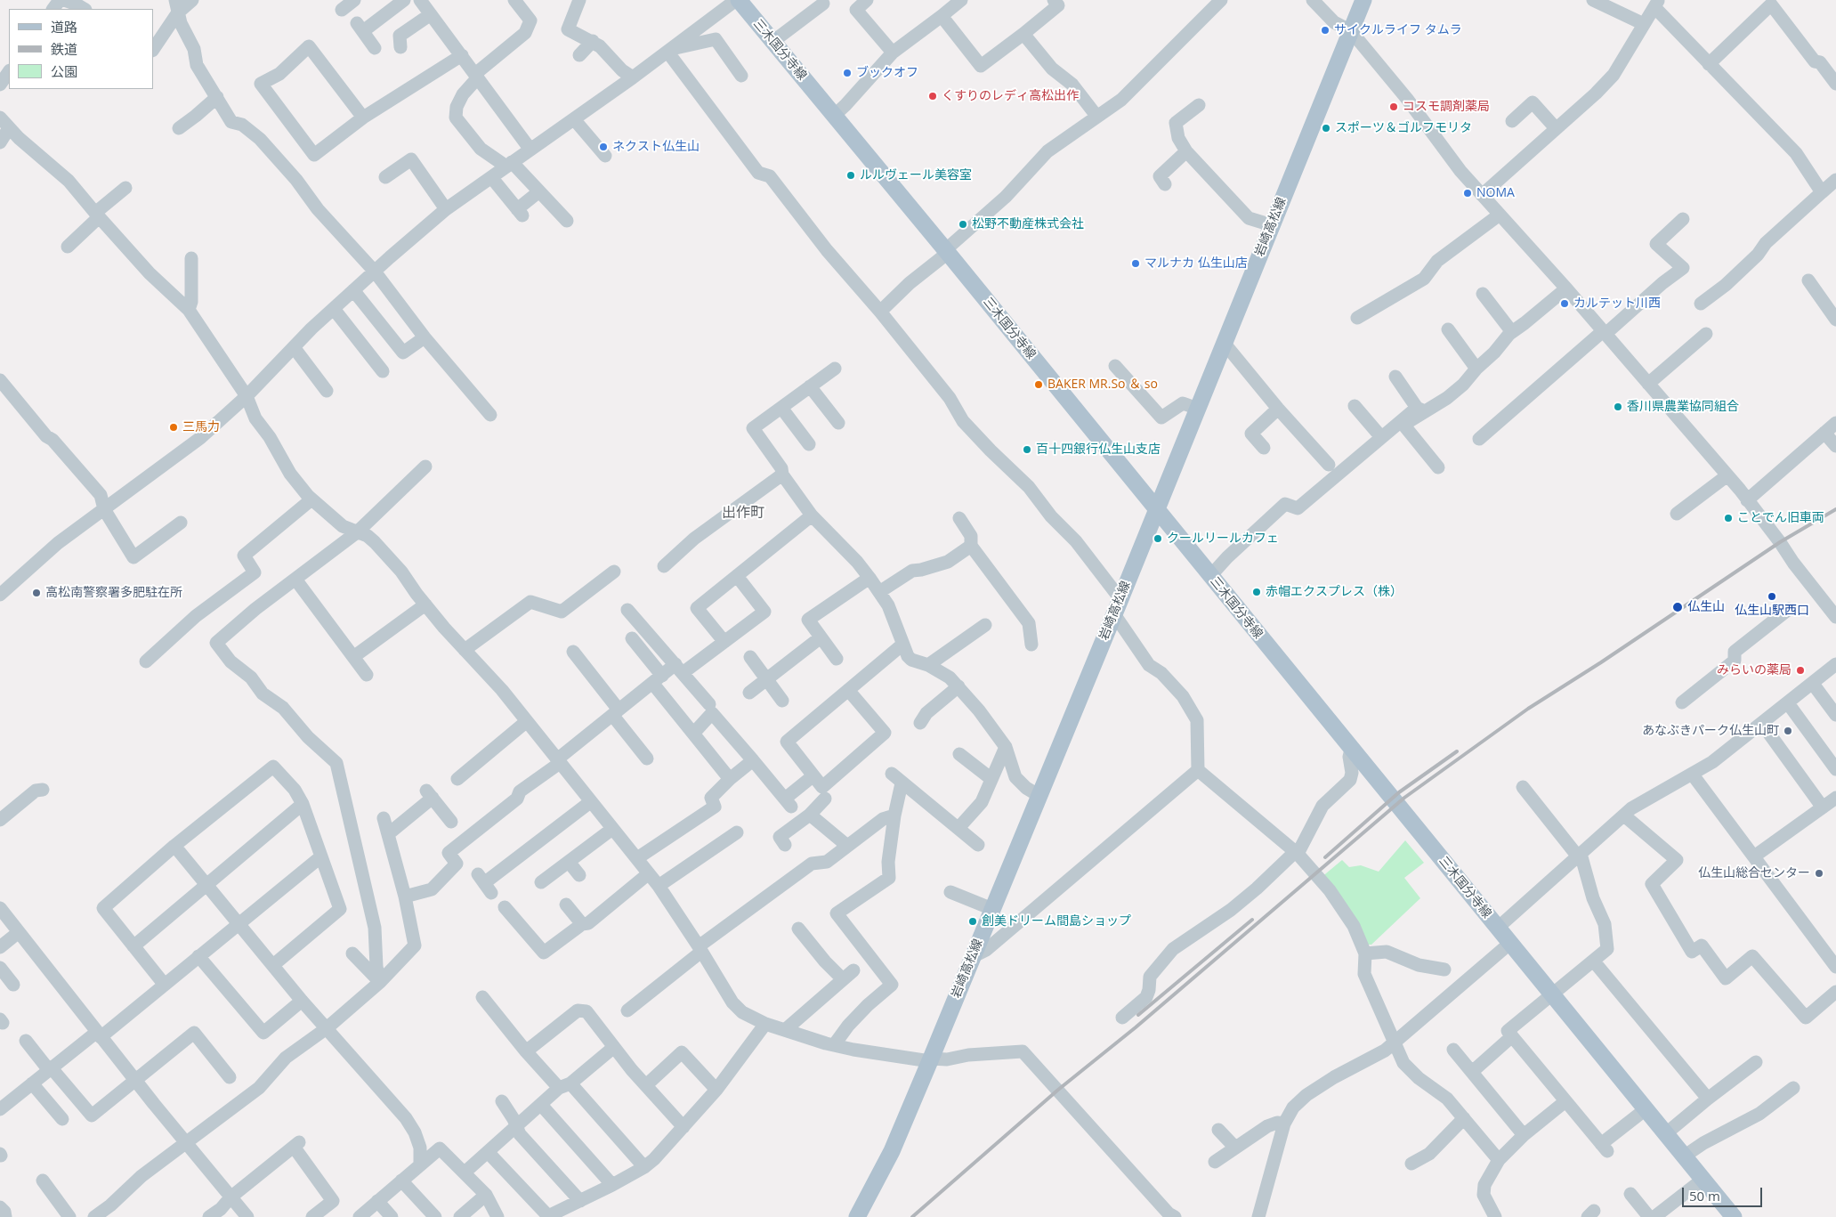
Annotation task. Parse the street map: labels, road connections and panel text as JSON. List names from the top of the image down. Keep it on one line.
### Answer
{"streets":{"main road":["三木国分寺線","岩崎高松線"]},"crossings":[["三木国分寺線","岩崎高松線"]],"districts":["出作町"],"places":["サイクルライフ タムラ","ブックオフ","くすりのレディ高松出作","コスモ調剤薬局","スポーツ＆ゴルフモリタ","ネクスト仏生山","ルルヴェール美容室","NOMA","松野不動産株式会社","マルナカ 仏生山店","カルテット川西","BAKER MR.So ＆ so","香川県農業協同組合","三馬力","百十四銀行仏生山支店","ことでん旧車両","クールリールカフェ","赤帽エクスプレス（株）","高松南警察署多肥駐在所","仏生山駅西口","仏生山","みらいの薬局","あなぶきパーク仏生山町","仏生山総合センター","創美ドリーム間島ショップ"],"legend":["道路","鉄道","公園"],"scale_bar":"50 m"}
